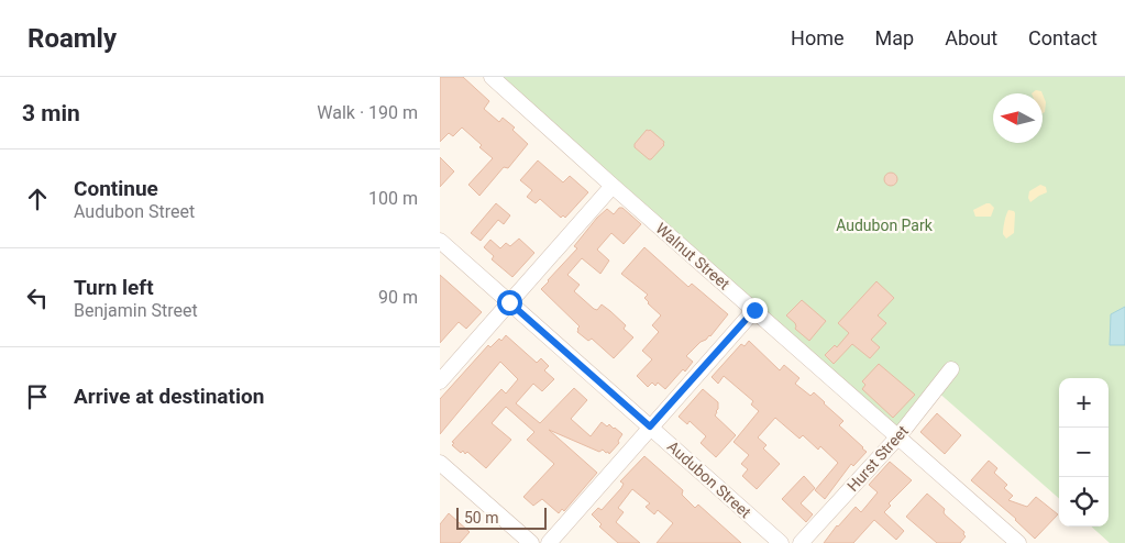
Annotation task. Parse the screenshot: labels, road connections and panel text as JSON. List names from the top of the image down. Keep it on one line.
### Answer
{"streets":{"street":["Walnut Street","Hurst Street","Audubon Street"]},"crossings":[["Walnut Street","Hurst Street"]],"parks":["Audubon Park"],"scale_bar":"50 m","north":"left","page":{"header":"Roamly","nav":["Home","Map","About","Contact"],"heading":["3 min","Walk · 190 m"],"list":[["Continue","Audubon Street","100 m"],["Turn left","Benjamin Street","90 m"],"Arrive at destination"],"map_buttons":["+","−"],"scale":"50 m"}}
